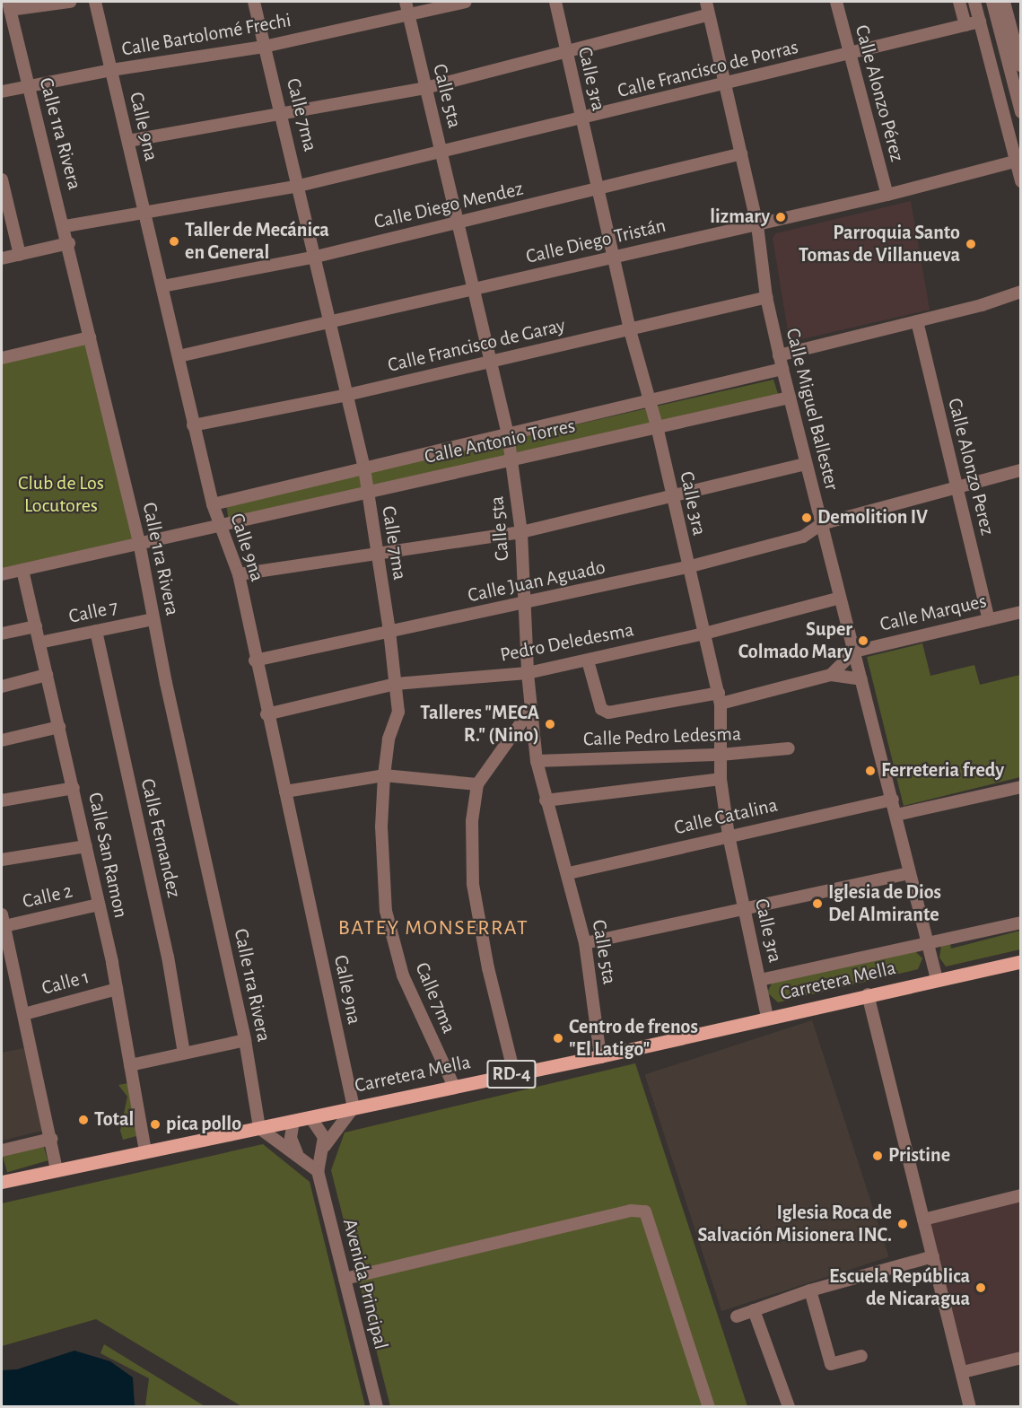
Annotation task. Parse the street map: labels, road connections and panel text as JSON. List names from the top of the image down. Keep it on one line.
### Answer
{"streets":{"main road":["Carretera Mella","RD-4"],"street":["Calle Bartolomé Frechi","Calle Francisco de Porras","Calle 3ra","Calle Alonzo Pérez","Calle 5ta","Calle 7ma","Calle 9na","Calle 1ra Rivera","Calle Diego Mendez","Calle Diego Tristán","Calle Francisco de Garay","Calle Miguel Ballester","Calle Antonio Torres","Calle Alonzo Perez","Calle Juan Aguado","Calle 7","Calle Marques","Pedro Deledesma","Calle Pedro Ledesma","Calle Catalina","Calle Fernandez","Calle San Ramon","Calle 2","Calle 1","Avenida Principal"]},"crossings":[["Calle Bartolomé Frechi","Calle 5ta"],["Calle Bartolomé Frechi","Calle 7ma"],["Calle Bartolomé Frechi","Calle 9na"],["Calle Bartolomé Frechi","Calle 1ra Rivera"],["Calle Francisco de Porras","Calle 3ra"],["Calle Francisco de Porras","Calle Alonzo Pérez"],["Calle Francisco de Porras","Calle 5ta"],["Calle Francisco de Porras","Calle 7ma"],["Calle Francisco de Porras","Calle 9na"],["Calle Francisco de Porras","Calle 1ra Rivera"],["Calle Francisco de Porras","Calle Miguel Ballester"],["Calle 3ra","Calle Diego Mendez"],["Calle 3ra","Calle Diego Tristán"],["Calle 3ra","Calle Francisco de Garay"],["Calle 3ra","Calle Antonio Torres"],["Calle 3ra","Calle Juan Aguado"],["Calle 3ra","Pedro Deledesma"],["Calle 3ra","Calle Pedro Ledesma"],["Calle 3ra","Calle Catalina"],["Calle 3ra","Carretera Mella"],["Calle Alonzo Pérez","Calle Diego Tristán"],["Calle 5ta","Calle Diego Mendez"],["Calle 5ta","Calle Diego Tristán"],["Calle 5ta","Calle Francisco de Garay"],["Calle 5ta","Calle Antonio Torres"],["Calle 5ta","Calle Juan Aguado"],["Calle 5ta","Pedro Deledesma"],["Calle 5ta","Calle Pedro Ledesma"],["Calle 5ta","Calle Catalina"],["Calle 5ta","Carretera Mella"],["Calle 7ma","Calle Diego Mendez"],["Calle 7ma","Calle Diego Tristán"],["Calle 7ma","Calle Francisco de Garay"],["Calle 7ma","Calle Antonio Torres"],["Calle 7ma","Calle Juan Aguado"],["Calle 7ma","Pedro Deledesma"],["Calle 7ma","Carretera Mella"],["Calle 9na","Calle Diego Mendez"],["Calle 9na","Calle Diego Tristán"],["Calle 9na","Calle Francisco de Garay"],["Calle 9na","Calle Antonio Torres"],["Calle 9na","Calle Juan Aguado"],["Calle 9na","Pedro Deledesma"],["Calle 9na","Carretera Mella"],["Calle 1ra Rivera","Calle Antonio Torres"],["Calle 1ra Rivera","Calle 7"],["Calle 1ra Rivera","Carretera Mella"],["Calle Diego Mendez","Calle Miguel Ballester"],["Calle Diego Tristán","Calle Miguel Ballester"],["Calle Francisco de Garay","Calle Miguel Ballester"],["Calle Miguel Ballester","Calle Antonio Torres"],["Calle Miguel Ballester","Calle Juan Aguado"],["Calle Miguel Ballester","Calle Marques"],["Calle Miguel Ballester","Pedro Deledesma"],["Calle Miguel Ballester","Calle Catalina"],["Calle Miguel Ballester","Carretera Mella"],["Calle Antonio Torres","Calle San Ramon"],["Calle Alonzo Perez","Calle Juan Aguado"],["Calle Alonzo Perez","Calle Marques"],["Calle 7","Calle Fernandez"],["Calle 7","Calle San Ramon"],["Calle San Ramon","Calle 2"],["Calle San Ramon","Carretera Mella"],["Calle San Ramon","Calle 1"]],"districts":["BATEY MONSERRAT"],"parks":["Club de Los Locutores"],"places":["lizmary","Taller de Mecánica en General","Parroquia Santo Tomas de Villanueva","Demolition IV","Super Colmado Mary","Talleres \"MECA R.\" (Nino)","Ferreteria fredy","Iglesia de Dios Del Almirante","Centro de frenos \"El Latigo\"","Total","pica pollo","Pristine","Iglesia Roca de Salvación Misionera INC.","Escuela República de Nicaragua"]}
